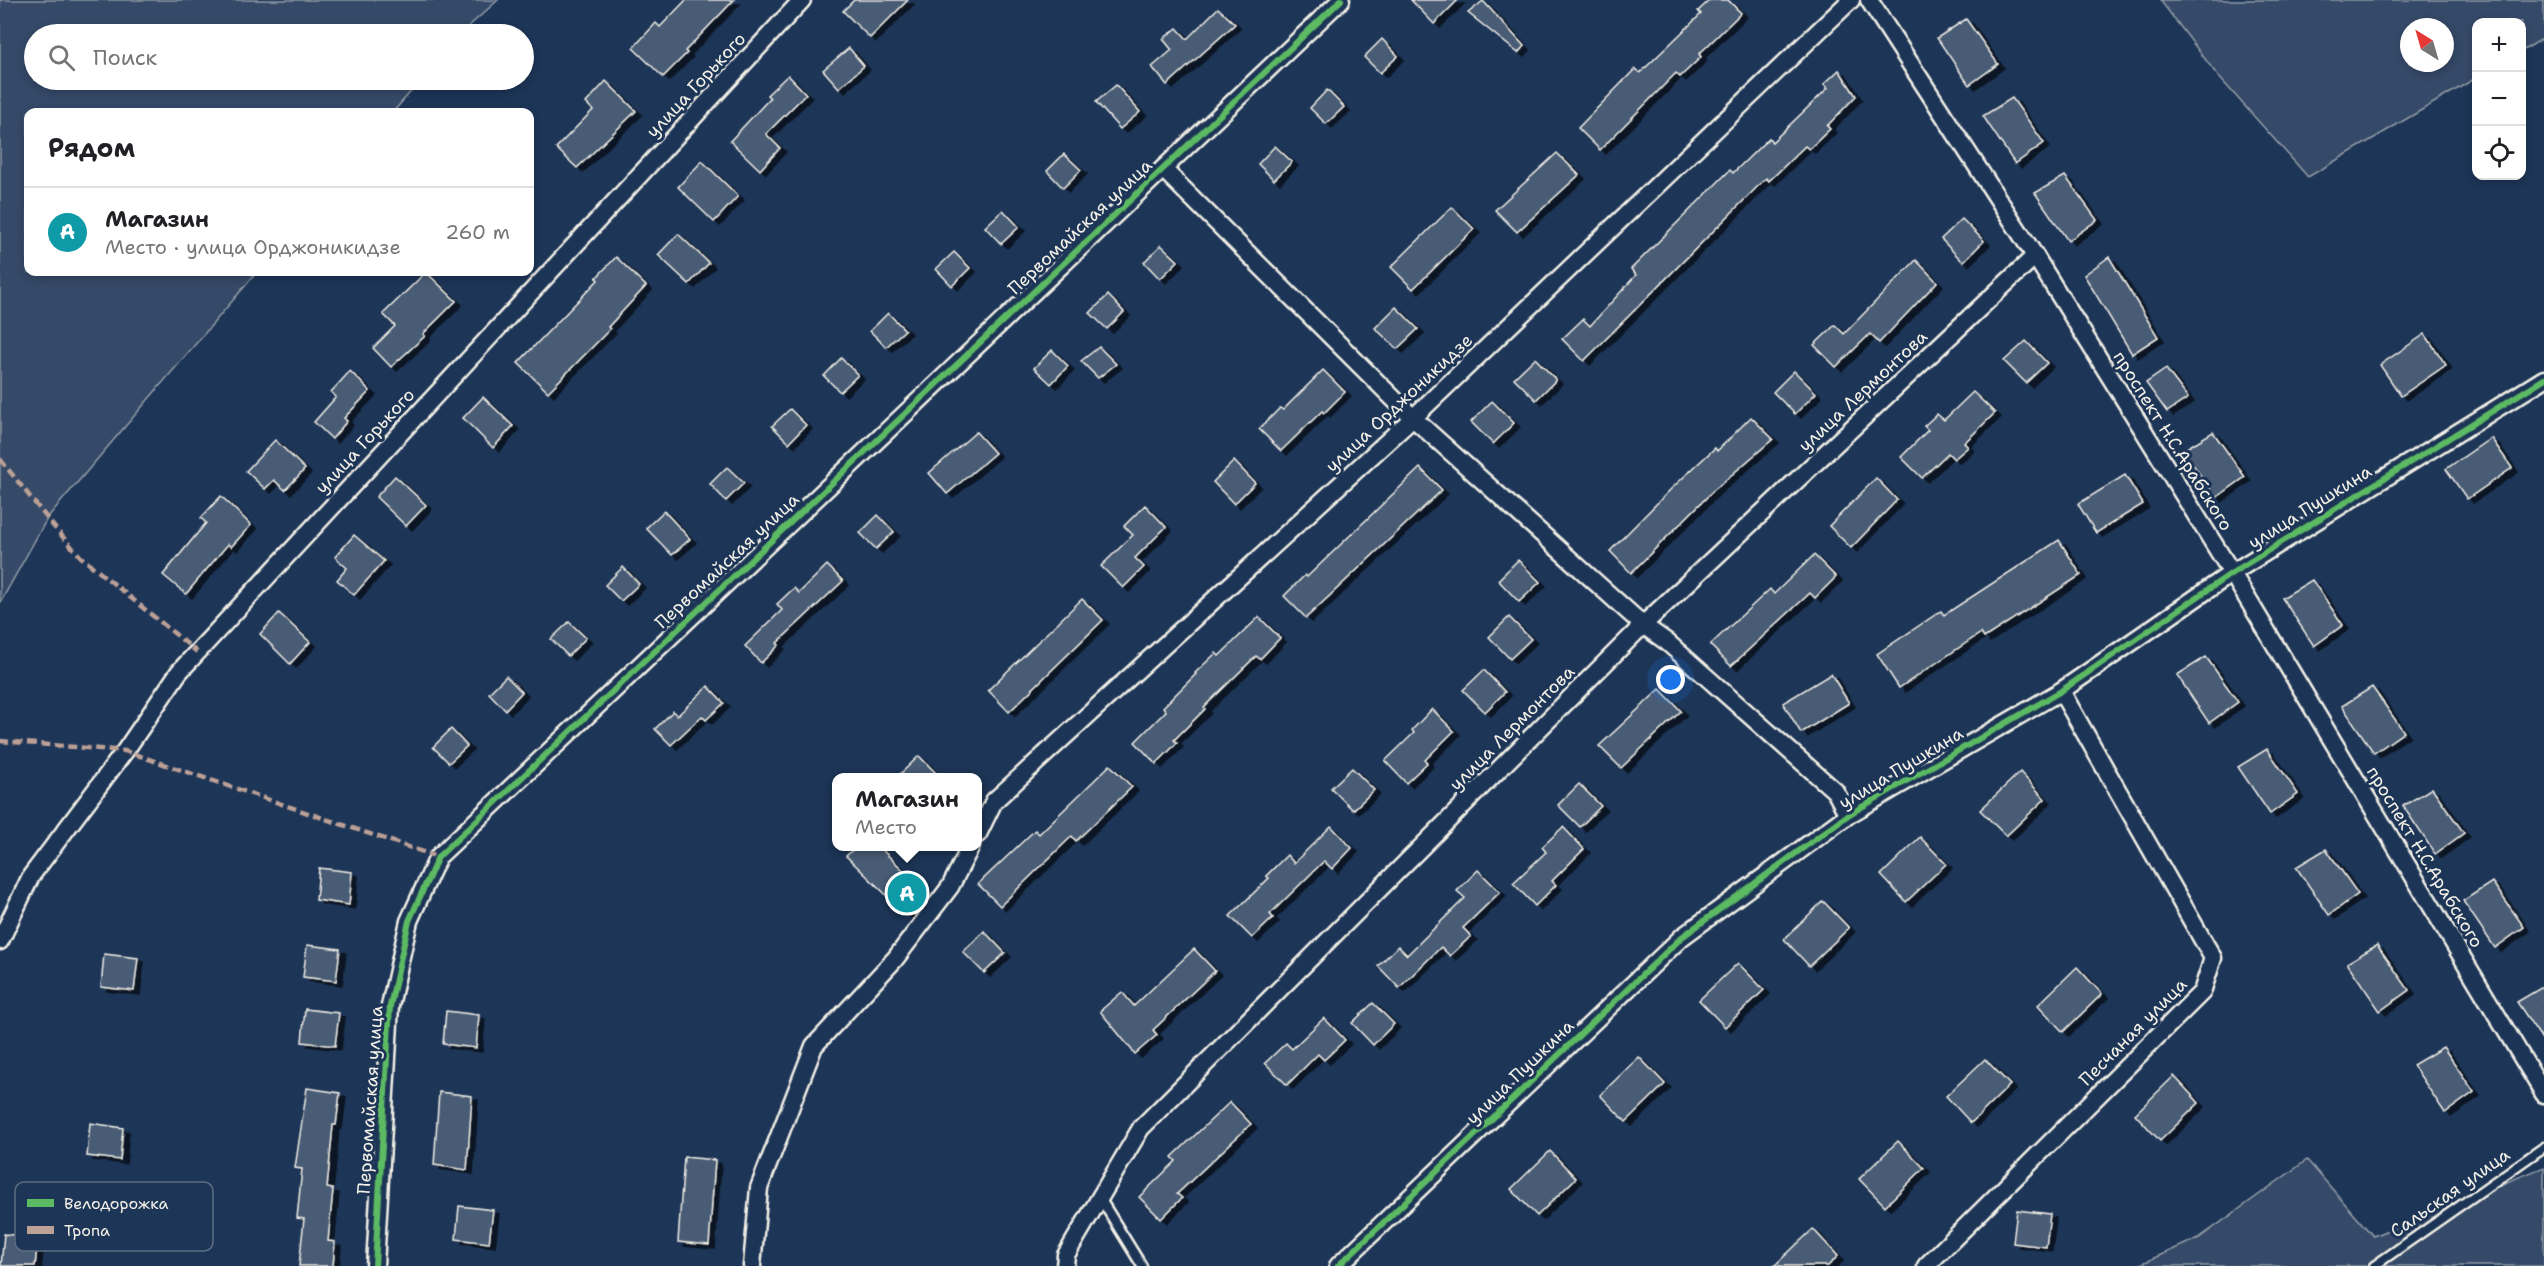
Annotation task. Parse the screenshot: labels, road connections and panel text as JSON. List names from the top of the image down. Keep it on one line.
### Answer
{"streets":{"street":["улица Горького","Первомайская улица","улица Лермонтова","улица Орджоникидзе","проспект Н.С.Арабского","улица Пушкина","Песчаная улица"],"lane":["Сальская улица"]},"crossings":[["улица Лермонтова","проспект Н.С.Арабского"],["проспект Н.С.Арабского","улица Пушкина"],["улица Пушкина","Песчаная улица"]],"legend":["Велодорожка","Тропа"],"north":"top left","page":{"map_buttons":["+","−"],"search":"Поиск","heading":"Рядом","list":[{"mark":"A","name":"Магазин","note":"Место · улица Орджоникидзе","value":"260 m"}],"popup":["Магазин","Место"],"pins":"A"}}
